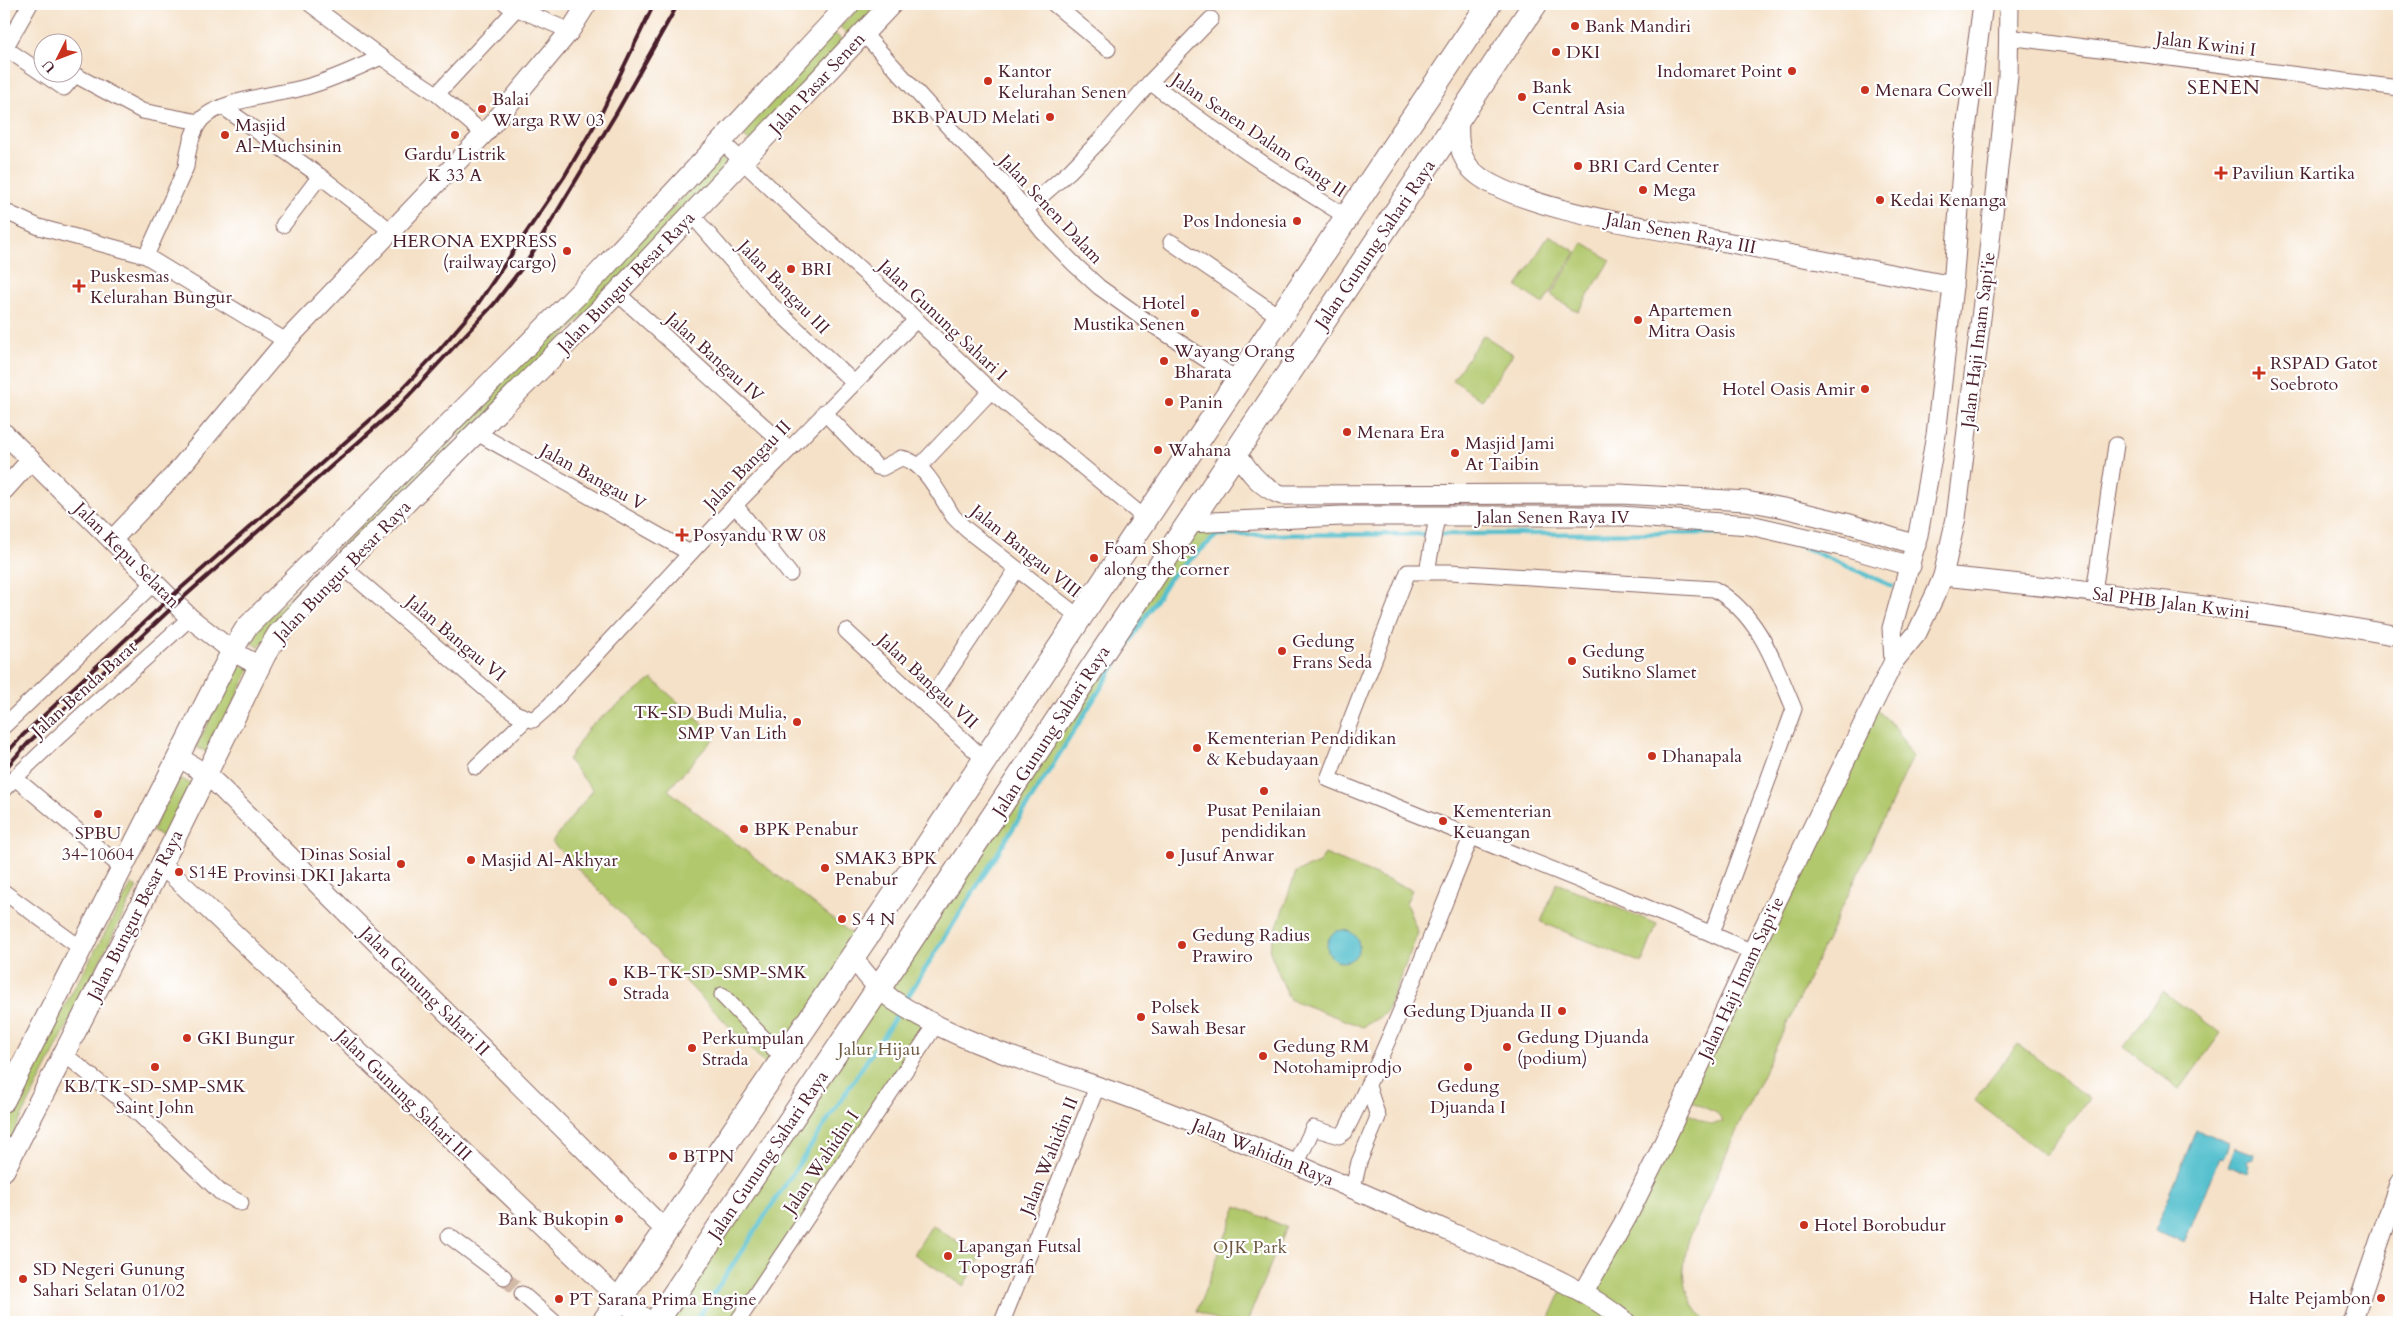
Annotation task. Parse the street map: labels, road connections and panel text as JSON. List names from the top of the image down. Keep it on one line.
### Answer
{"streets":{"main road":["Jalan Pasar Senen","Jalan Gunung Sahari Raya","Jalan Bungur Besar Raya"],"street":["Jalan Kwini I","Jalan Senen Dalam Gang II","Jalan Senen Dalam","Jalan Senen Raya III","Jalan Bangau III","Jalan Gunung Sahari I","Jalan Haji Imam Sapi'ie","Jalan Bangau IV","Jalan Bangau II","Jalan Bangau V","Jalan Senen Raya IV","Jalan Bangau VIII","Jalan Kepu Selatan","Sal PHB Jalan Kwini","Jalan Bangau VI","Jalan Bangau VII","Jalan Benda Barat","Jalan Gunung Sahari II","Jalan Gunung Sahari III","Jalan Wahidin Raya","Jalan Wahidin II","Jalan Wahidin I"]},"crossings":[["Jalan Kwini I","Jalan Haji Imam Sapi'ie"],["Jalan Pasar Senen","Jalan Senen Dalam"],["Jalan Pasar Senen","Jalan Bungur Besar Raya"],["Jalan Pasar Senen","Jalan Gunung Sahari I"],["Jalan Senen Raya III","Jalan Gunung Sahari Raya"],["Jalan Senen Raya III","Jalan Haji Imam Sapi'ie"],["Jalan Gunung Sahari Raya","Jalan Senen Raya IV"],["Jalan Gunung Sahari Raya","Jalan Wahidin Raya"],["Jalan Bungur Besar Raya","Jalan Bangau III"],["Jalan Bungur Besar Raya","Jalan Gunung Sahari I"],["Jalan Bungur Besar Raya","Jalan Bangau IV"],["Jalan Bungur Besar Raya","Jalan Bangau V"],["Jalan Bungur Besar Raya","Jalan Kepu Selatan"],["Jalan Bungur Besar Raya","Jalan Bangau VI"],["Jalan Bungur Besar Raya","Jalan Gunung Sahari II"],["Jalan Bungur Besar Raya","Jalan Gunung Sahari III"],["Jalan Bangau III","Jalan Bangau II"],["Jalan Gunung Sahari I","Jalan Bangau II"],["Jalan Haji Imam Sapi'ie","Jalan Senen Raya IV"],["Jalan Haji Imam Sapi'ie","Sal PHB Jalan Kwini"],["Jalan Haji Imam Sapi'ie","Jalan Wahidin Raya"],["Jalan Bangau IV","Jalan Bangau II"],["Jalan Bangau II","Jalan Bangau V"],["Jalan Bangau II","Jalan Bangau VI"],["Jalan Kepu Selatan","Jalan Benda Barat"],["Jalan Wahidin Raya","Jalan Wahidin II"],["Jalan Wahidin Raya","Jalan Wahidin I"]],"districts":["SENEN"],"parks":["Jalur Hijau","OJK Park"],"places":{"other":["Bank Mandiri","DKI","Indomaret Point","Kantor Kelurahan Senen","Menara Cowell","Bank Central Asia","Balai Warga RW 03","BKB PAUD Melati","Masjid Al-Muchsinin","Gardu Listrik K 33 A","BRI Card Center","Mega","Kedai Kenanga","Pos Indonesia","HERONA EXPRESS (railway cargo)","BRI","Hotel Mustika Senen","Apartemen Mitra Oasis","Wayang Orang Bharata","Hotel Oasis Amir","Panin","Menara Era","Wahana","Masjid Jami At Taibin","Foam Shops along the corner","Gedung Frans Seda","Gedung Sutikno Slamet","TK-SD Budi Mulia, SMP Van Lith","Kementerian Pendidikan & Kebudayaan","Dhanapala","Pusat Penilaian pendidikan","SPBU 34-10604","Kementerian Keuangan","BPK Penabur","Jusuf Anwar","Masjid Al-Akhyar","Dinas Sosial Provinsi DKI Jakarta","SMAK3 BPK Penabur","S14E","S 4 N","Gedung Radius Prawiro","KB-TK-SD-SMP-SMK Strada","Gedung Djuanda II","Polsek Sawah Besar","GKI Bungur","Gedung Djuanda (podium)","Perkumpulan Strada","Gedung RM Notohamiprodjo","KB/TK-SD-SMP-SMK Saint John","Gedung Djuanda I","BTPN","Bank Bukopin","Hotel Borobudur","Lapangan Futsal Topografi","SD Negeri Gunung Sahari Selatan 01/02","Halte Pejambon","PT Sarana Prima Engine"],"health":["Paviliun Kartika","Puskesmas Kelurahan Bungur","RSPAD Gatot Soebroto","Posyandu RW 08"]},"north":"bottom left"}
